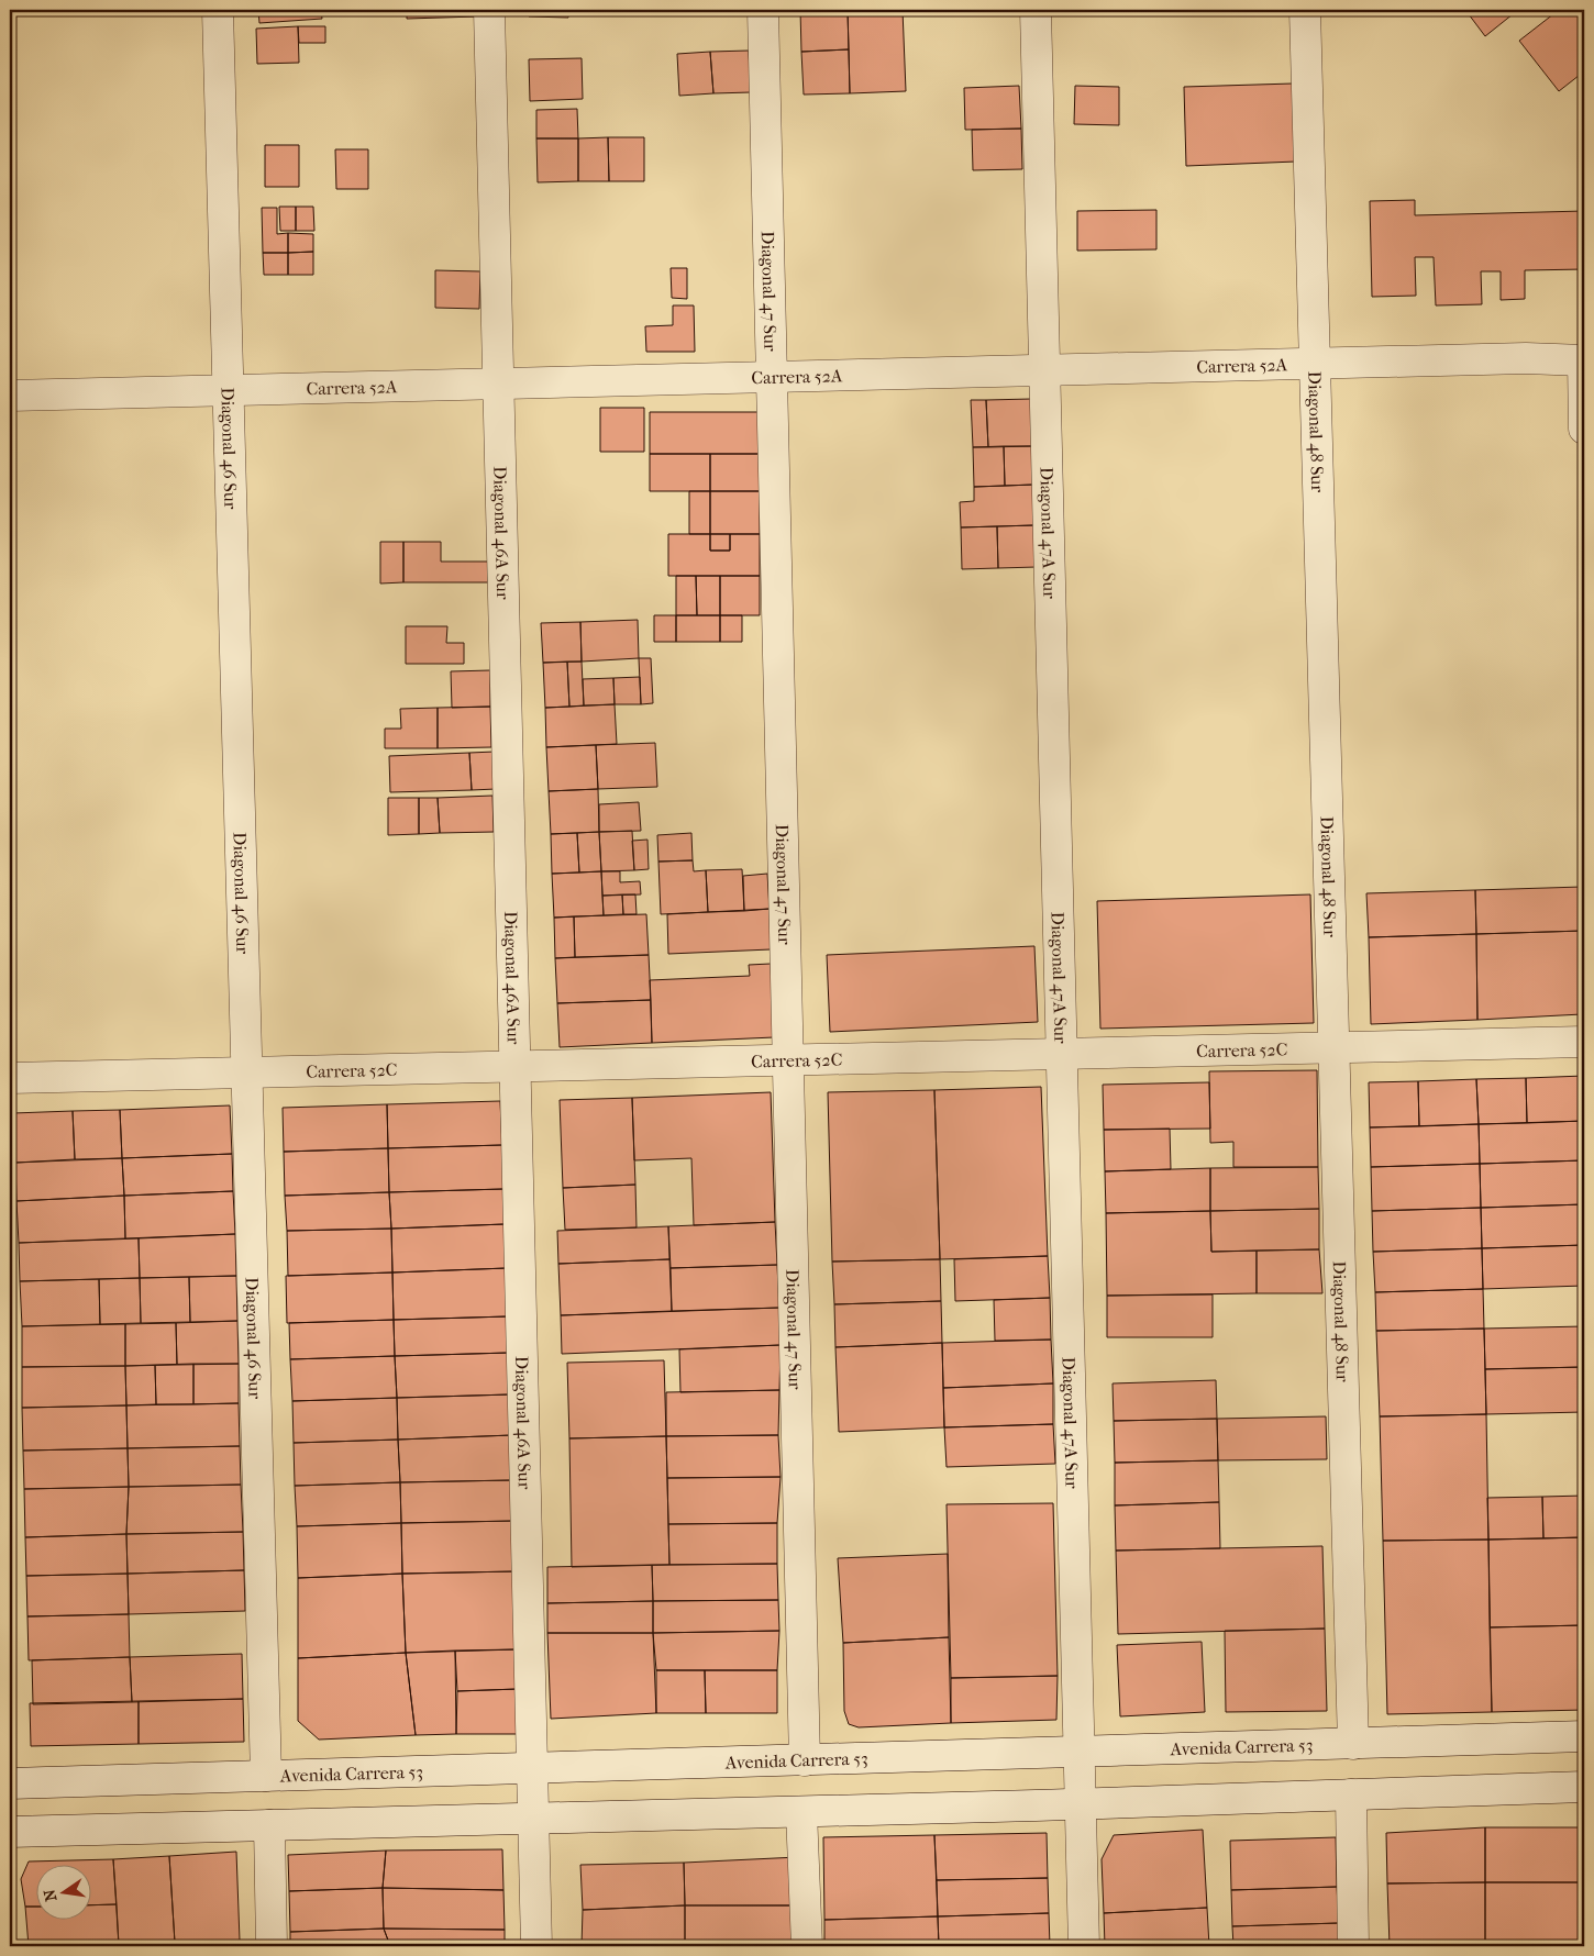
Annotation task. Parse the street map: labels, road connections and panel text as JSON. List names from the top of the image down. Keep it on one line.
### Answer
{"streets":{"street":["Diagonal 47 Sur","Carrera 52A","Diagonal 48 Sur","Diagonal 46 Sur","Diagonal 46A Sur","Diagonal 47A Sur","Carrera 52C","Avenida Carrera 53"]},"crossings":[["Diagonal 47 Sur","Carrera 52A"],["Diagonal 47 Sur","Carrera 52C"],["Diagonal 47 Sur","Avenida Carrera 53"],["Carrera 52A","Diagonal 48 Sur"],["Carrera 52A","Diagonal 46 Sur"],["Carrera 52A","Diagonal 46A Sur"],["Carrera 52A","Diagonal 47A Sur"],["Diagonal 48 Sur","Carrera 52C"],["Diagonal 48 Sur","Avenida Carrera 53"],["Diagonal 46 Sur","Carrera 52C"],["Diagonal 46 Sur","Avenida Carrera 53"],["Diagonal 46A Sur","Carrera 52C"],["Diagonal 46A Sur","Avenida Carrera 53"],["Diagonal 47A Sur","Carrera 52C"],["Diagonal 47A Sur","Avenida Carrera 53"]],"north":"left"}
